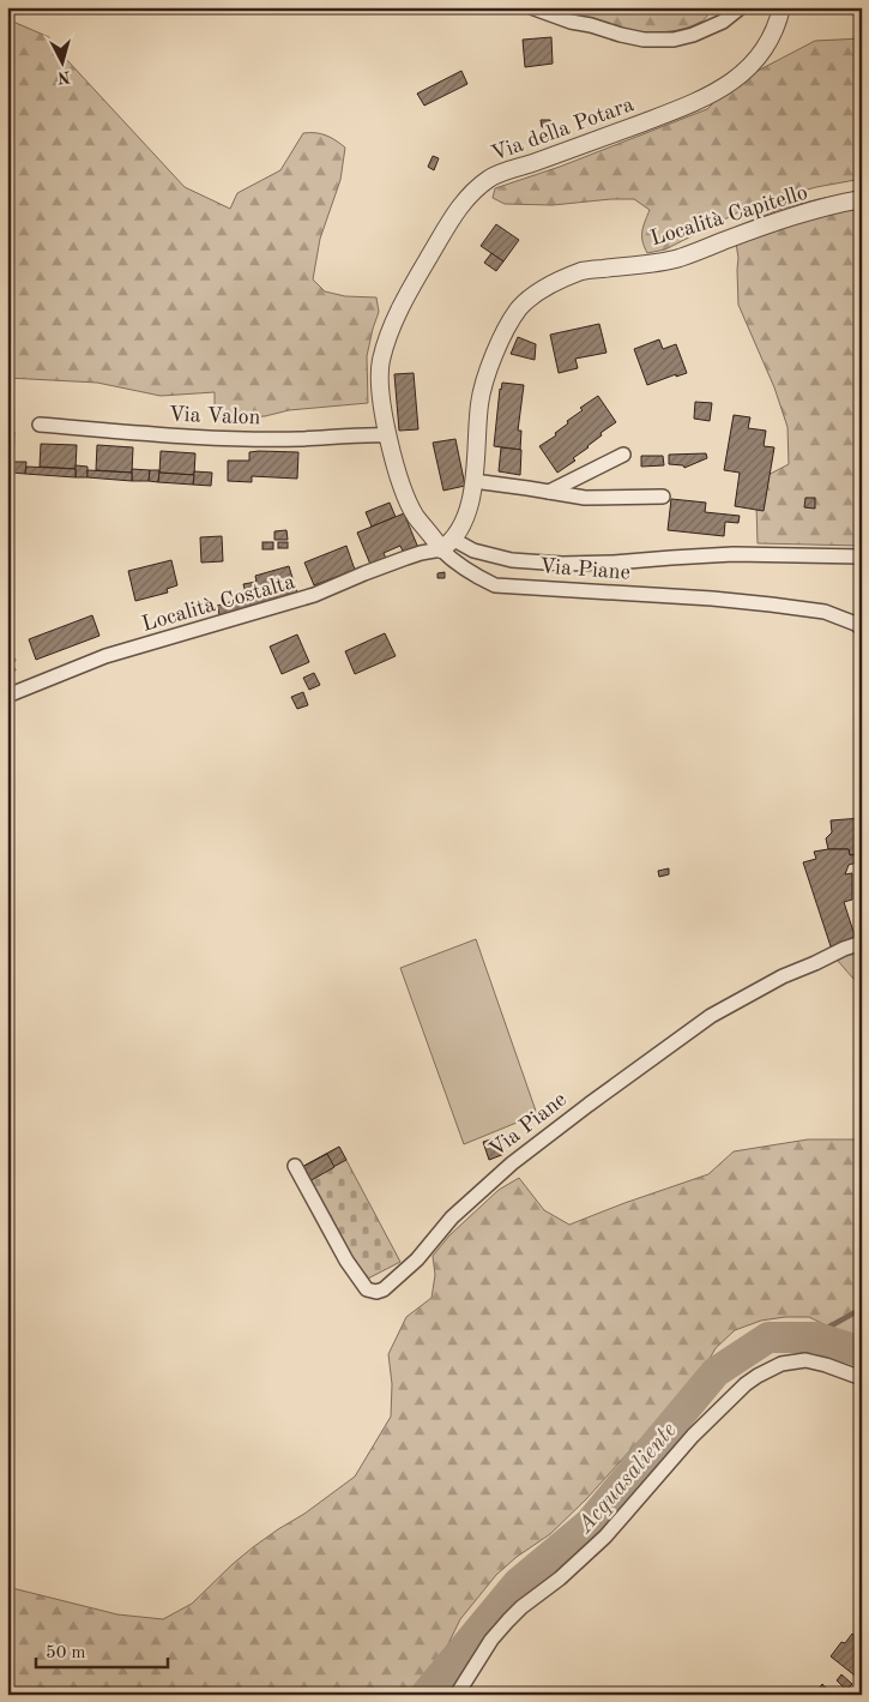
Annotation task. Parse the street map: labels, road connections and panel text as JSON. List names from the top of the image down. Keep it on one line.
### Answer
{"streets":{"street":["Via della Potara","Località Capitello","Via Valon","Via Piane","Località Costalta"]},"crossings":[["Via della Potara","Via Valon"],["Via della Potara","Via Piane"],["Località Capitello","Via Piane"],["Località Capitello","Località Costalta"],["Via Valon","Via Piane"],["Via Piane","Località Costalta"]],"water":["Acquasaliente"],"scale_bar":"50 m","north":"bottom"}
